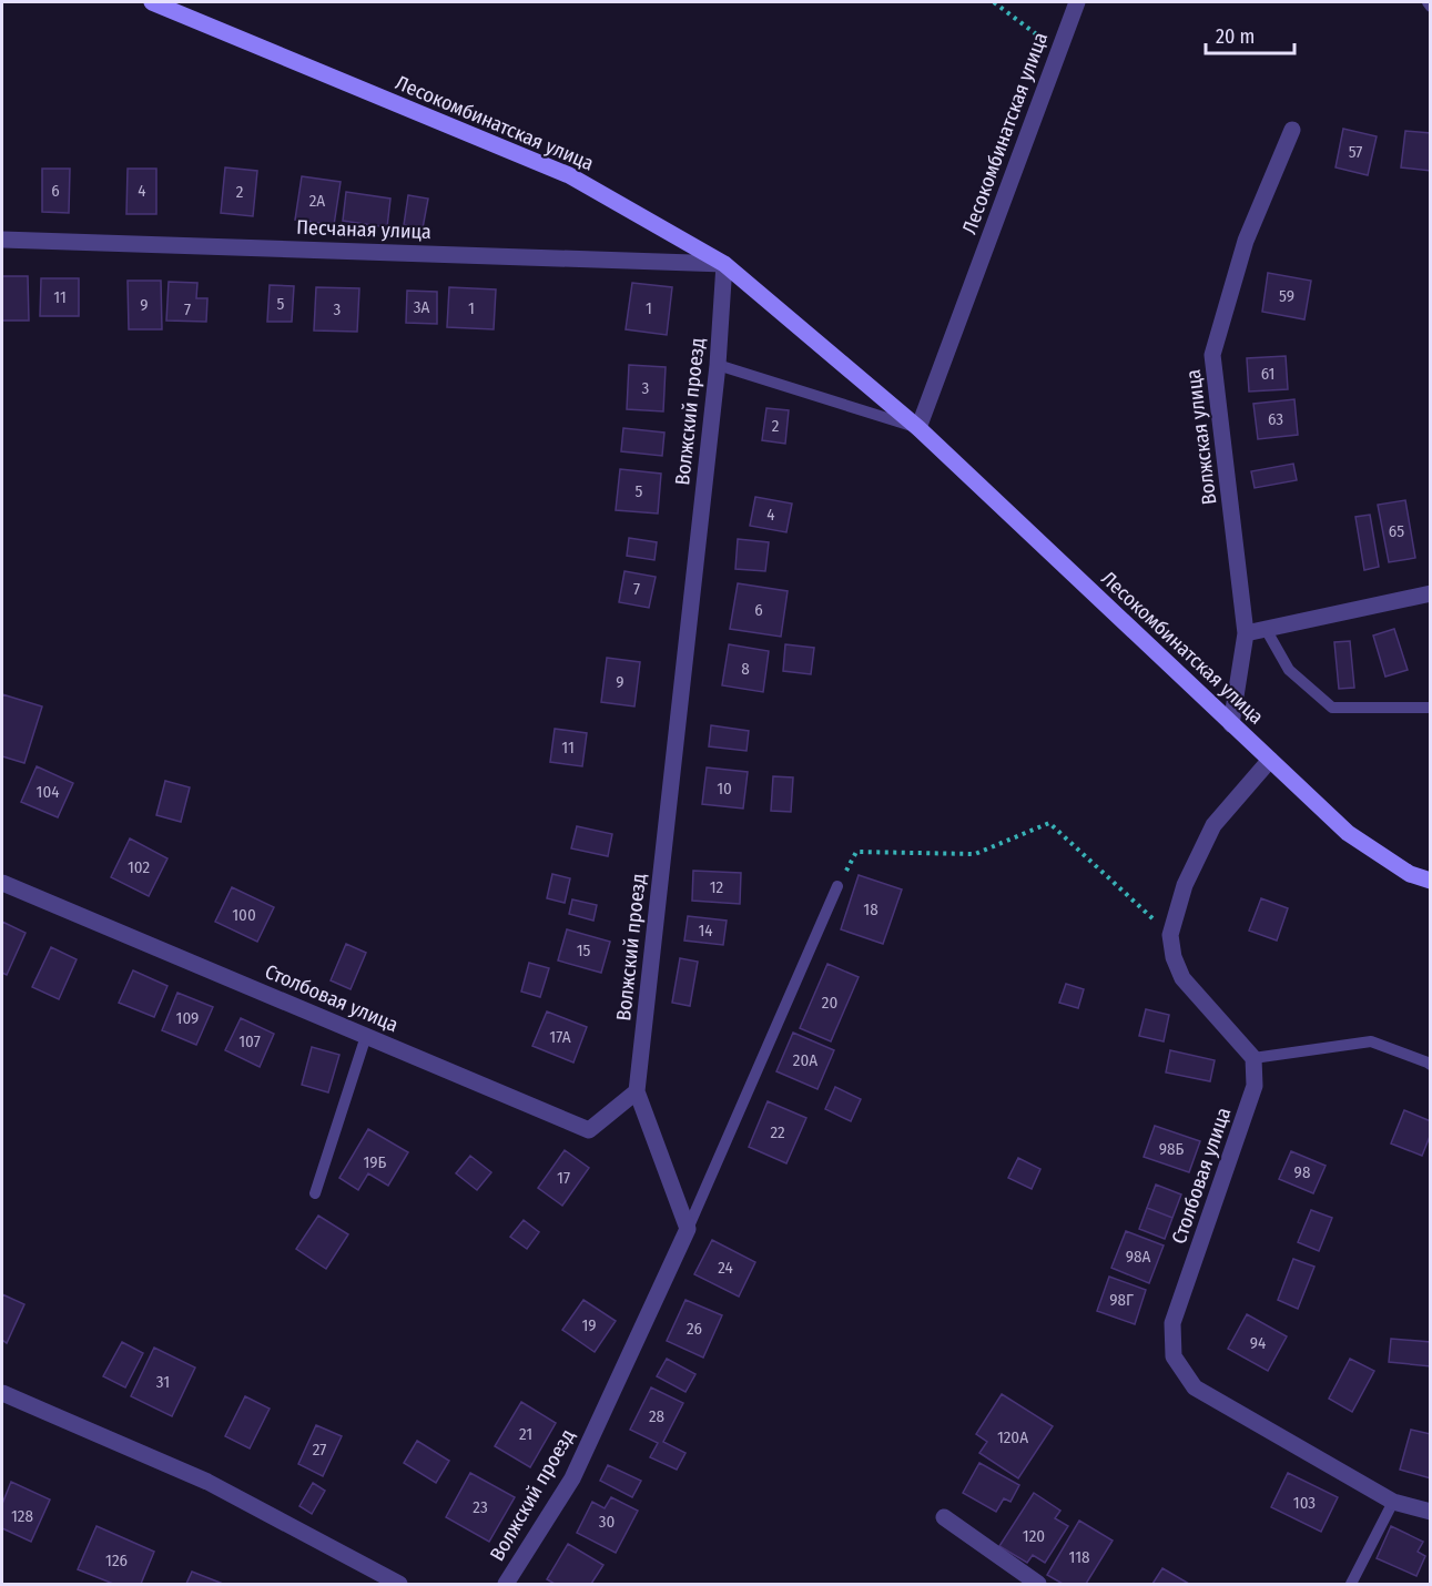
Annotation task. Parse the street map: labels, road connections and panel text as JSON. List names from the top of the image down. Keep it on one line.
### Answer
{"streets":{"street":["Лесокомбинатская улица","Песчаная улица","Волжский проезд","Волжская улица","Столбовая улица"]},"crossings":[["Лесокомбинатская улица","Песчаная улица"],["Лесокомбинатская улица","Волжский проезд"],["Лесокомбинатская улица","Волжская улица"],["Песчаная улица","Волжский проезд"],["Волжский проезд","Столбовая улица"]],"house_numbers":["57","6","4","2","2А","59","11","5","9","3А","1","1","7","3","61","3","63","2","5","4","65","7","6","8","9","11","10","104","102","12","18","100","14","15","20","109","17А","107","20А","22","98Б","19Б","98","17","98А","24","98Г","19","26","94","31","28","21","120А","27","103","23","128","30","120","118","126"],"scale_bar":"20 m"}
